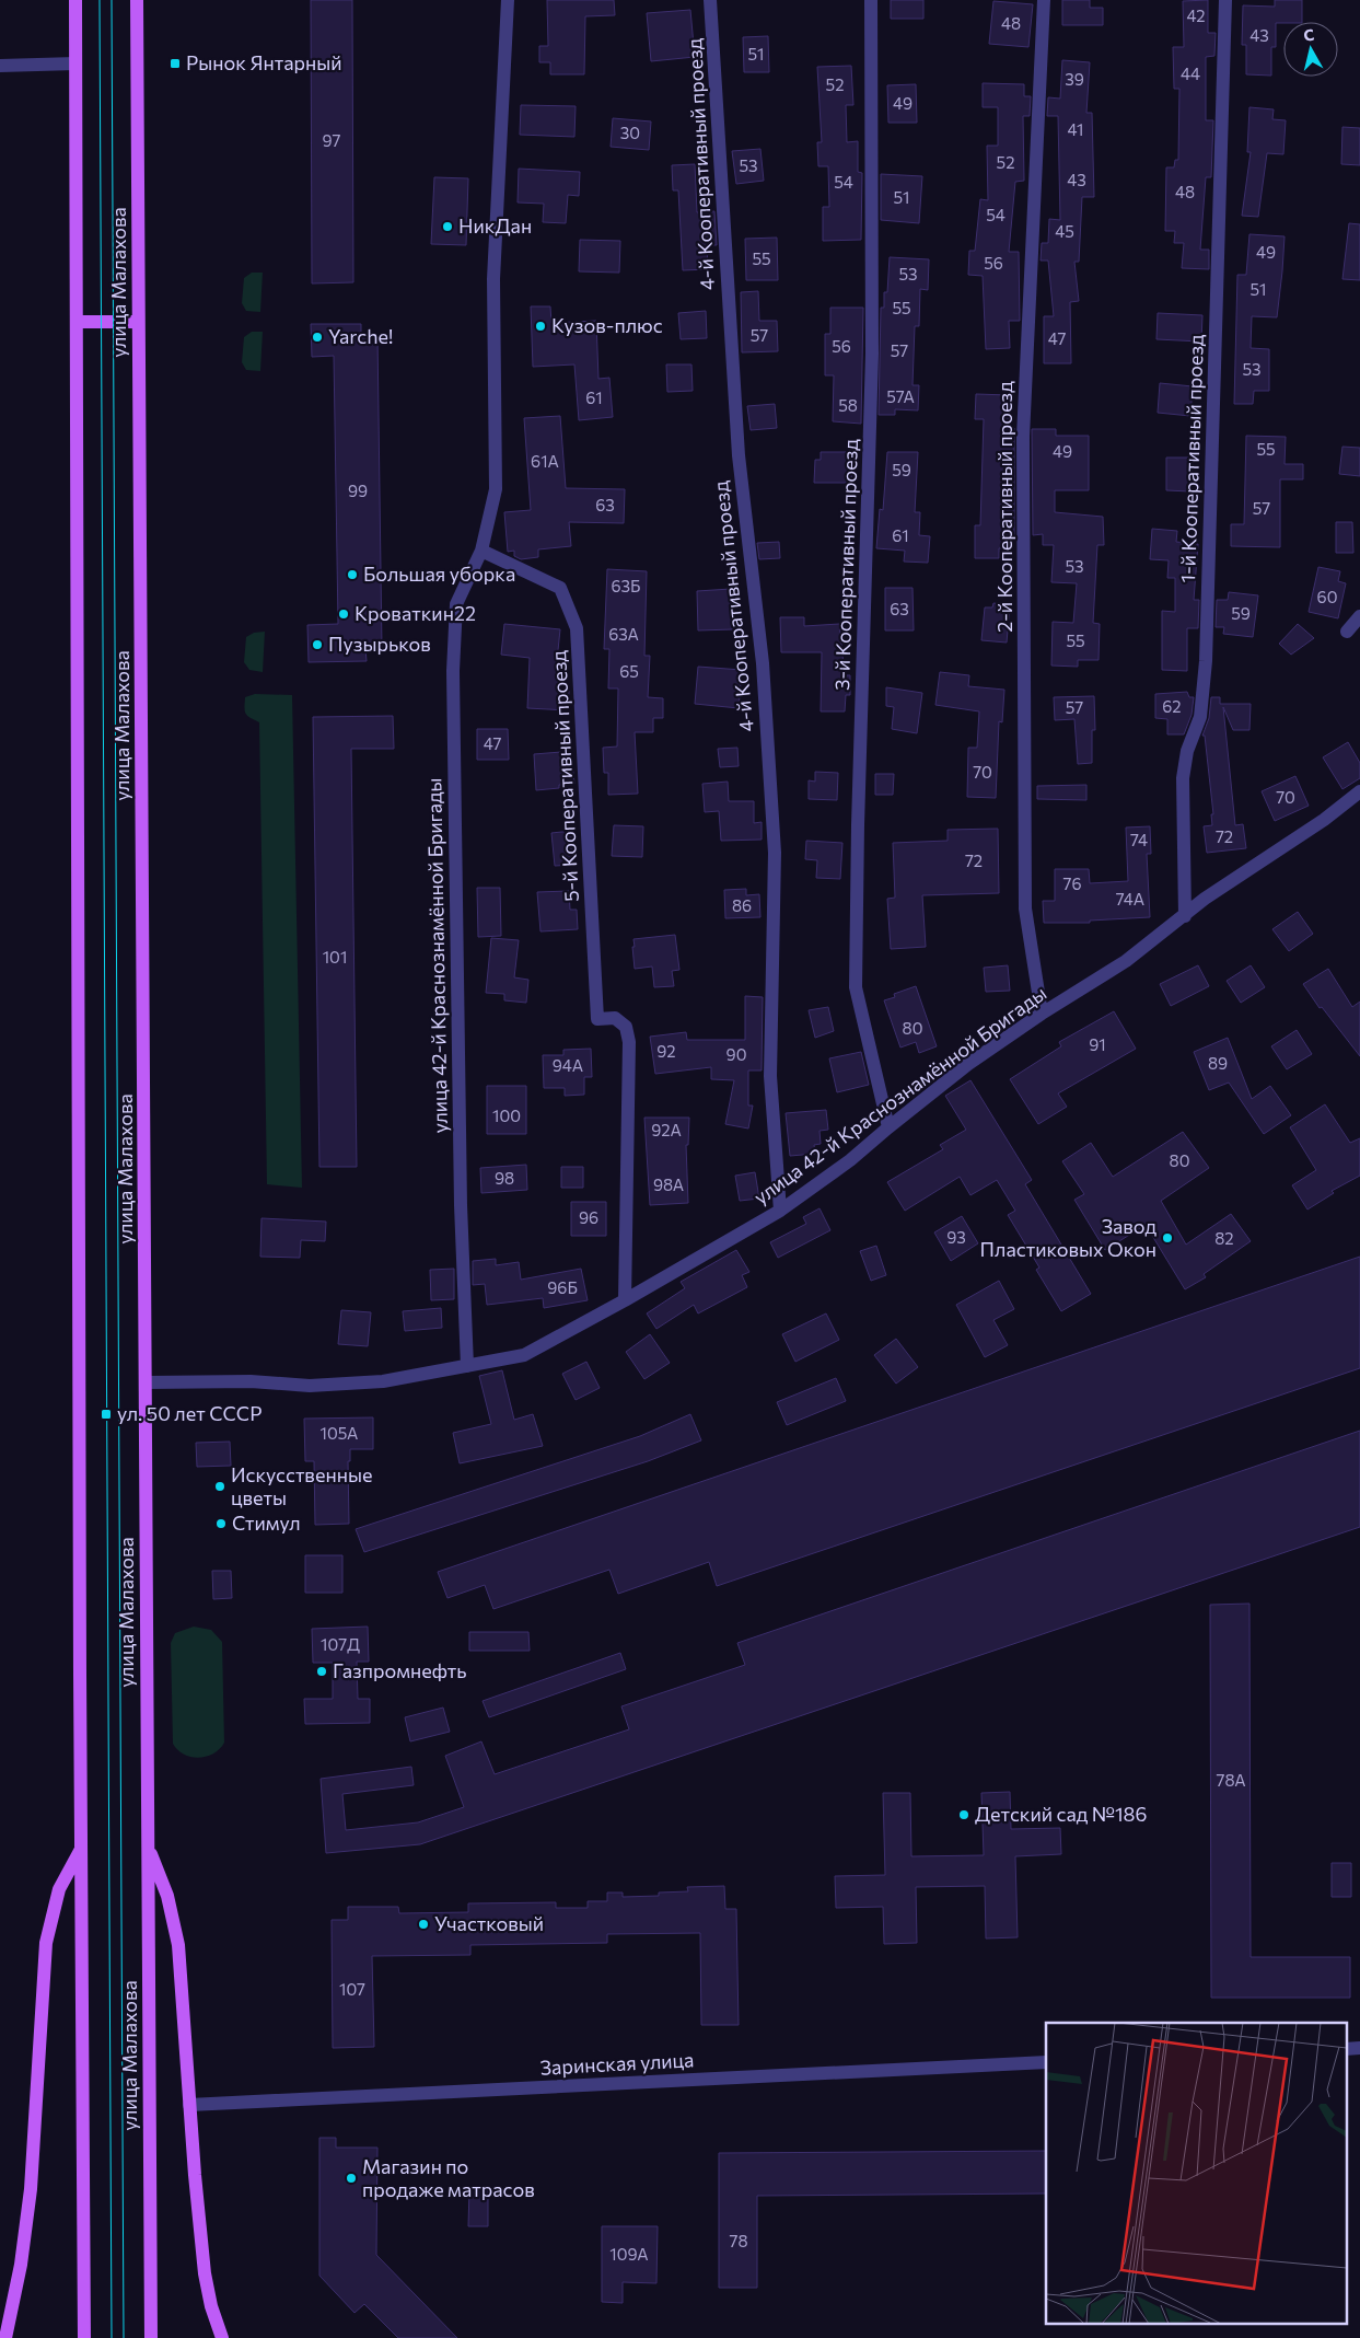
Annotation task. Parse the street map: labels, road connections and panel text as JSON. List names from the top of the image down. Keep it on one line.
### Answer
{"streets":{"main road":["улица Малахова"],"street":["4-й Кооперативный проезд","1-й Кооперативный проезд","2-й Кооперативный проезд","3-й Кооперативный проезд","5-й Кооперативный проезд","улица 42-й Краснознамённой Бригады","Заринская улица"]},"crossings":[["4-й Кооперативный проезд","улица 42-й Краснознамённой Бригады"],["улица Малахова","улица 42-й Краснознамённой Бригады"],["1-й Кооперативный проезд","улица 42-й Краснознамённой Бригады"],["2-й Кооперативный проезд","улица 42-й Краснознамённой Бригады"],["3-й Кооперативный проезд","улица 42-й Краснознамённой Бригады"],["5-й Кооперативный проезд","улица 42-й Краснознамённой Бригады"]],"places":{"transit":["Рынок Янтарный","ул. 50 лет СССР"],"other":["НикДан","Кузов-плюс","Yarche!","Большая уборка","Кроваткин22","Пузырьков","Завод Пластиковых Окон","Искусственные цветы","Стимул","Газпромнефть","Детский сад №186","Участковый","Магазин по продаже матрасов"]},"house_numbers":["42","48","43","51","44","39","52","49","41","30","97","52","53","43","54","48","51","54","45","49","55","56","53","51","55","57","47","56","57","53","57А","61","58","55","49","61А","59","99","63","57","61","53","63Б","60","63","59","63А","55","65","62","57","47","70","70","72","74","72","76","74А","86","101","80","91","92","90","89","94А","100","92А","80","98","98А","96","93","82","96Б","105А","107Д","78А","107","78","109А"],"north":"top"}
